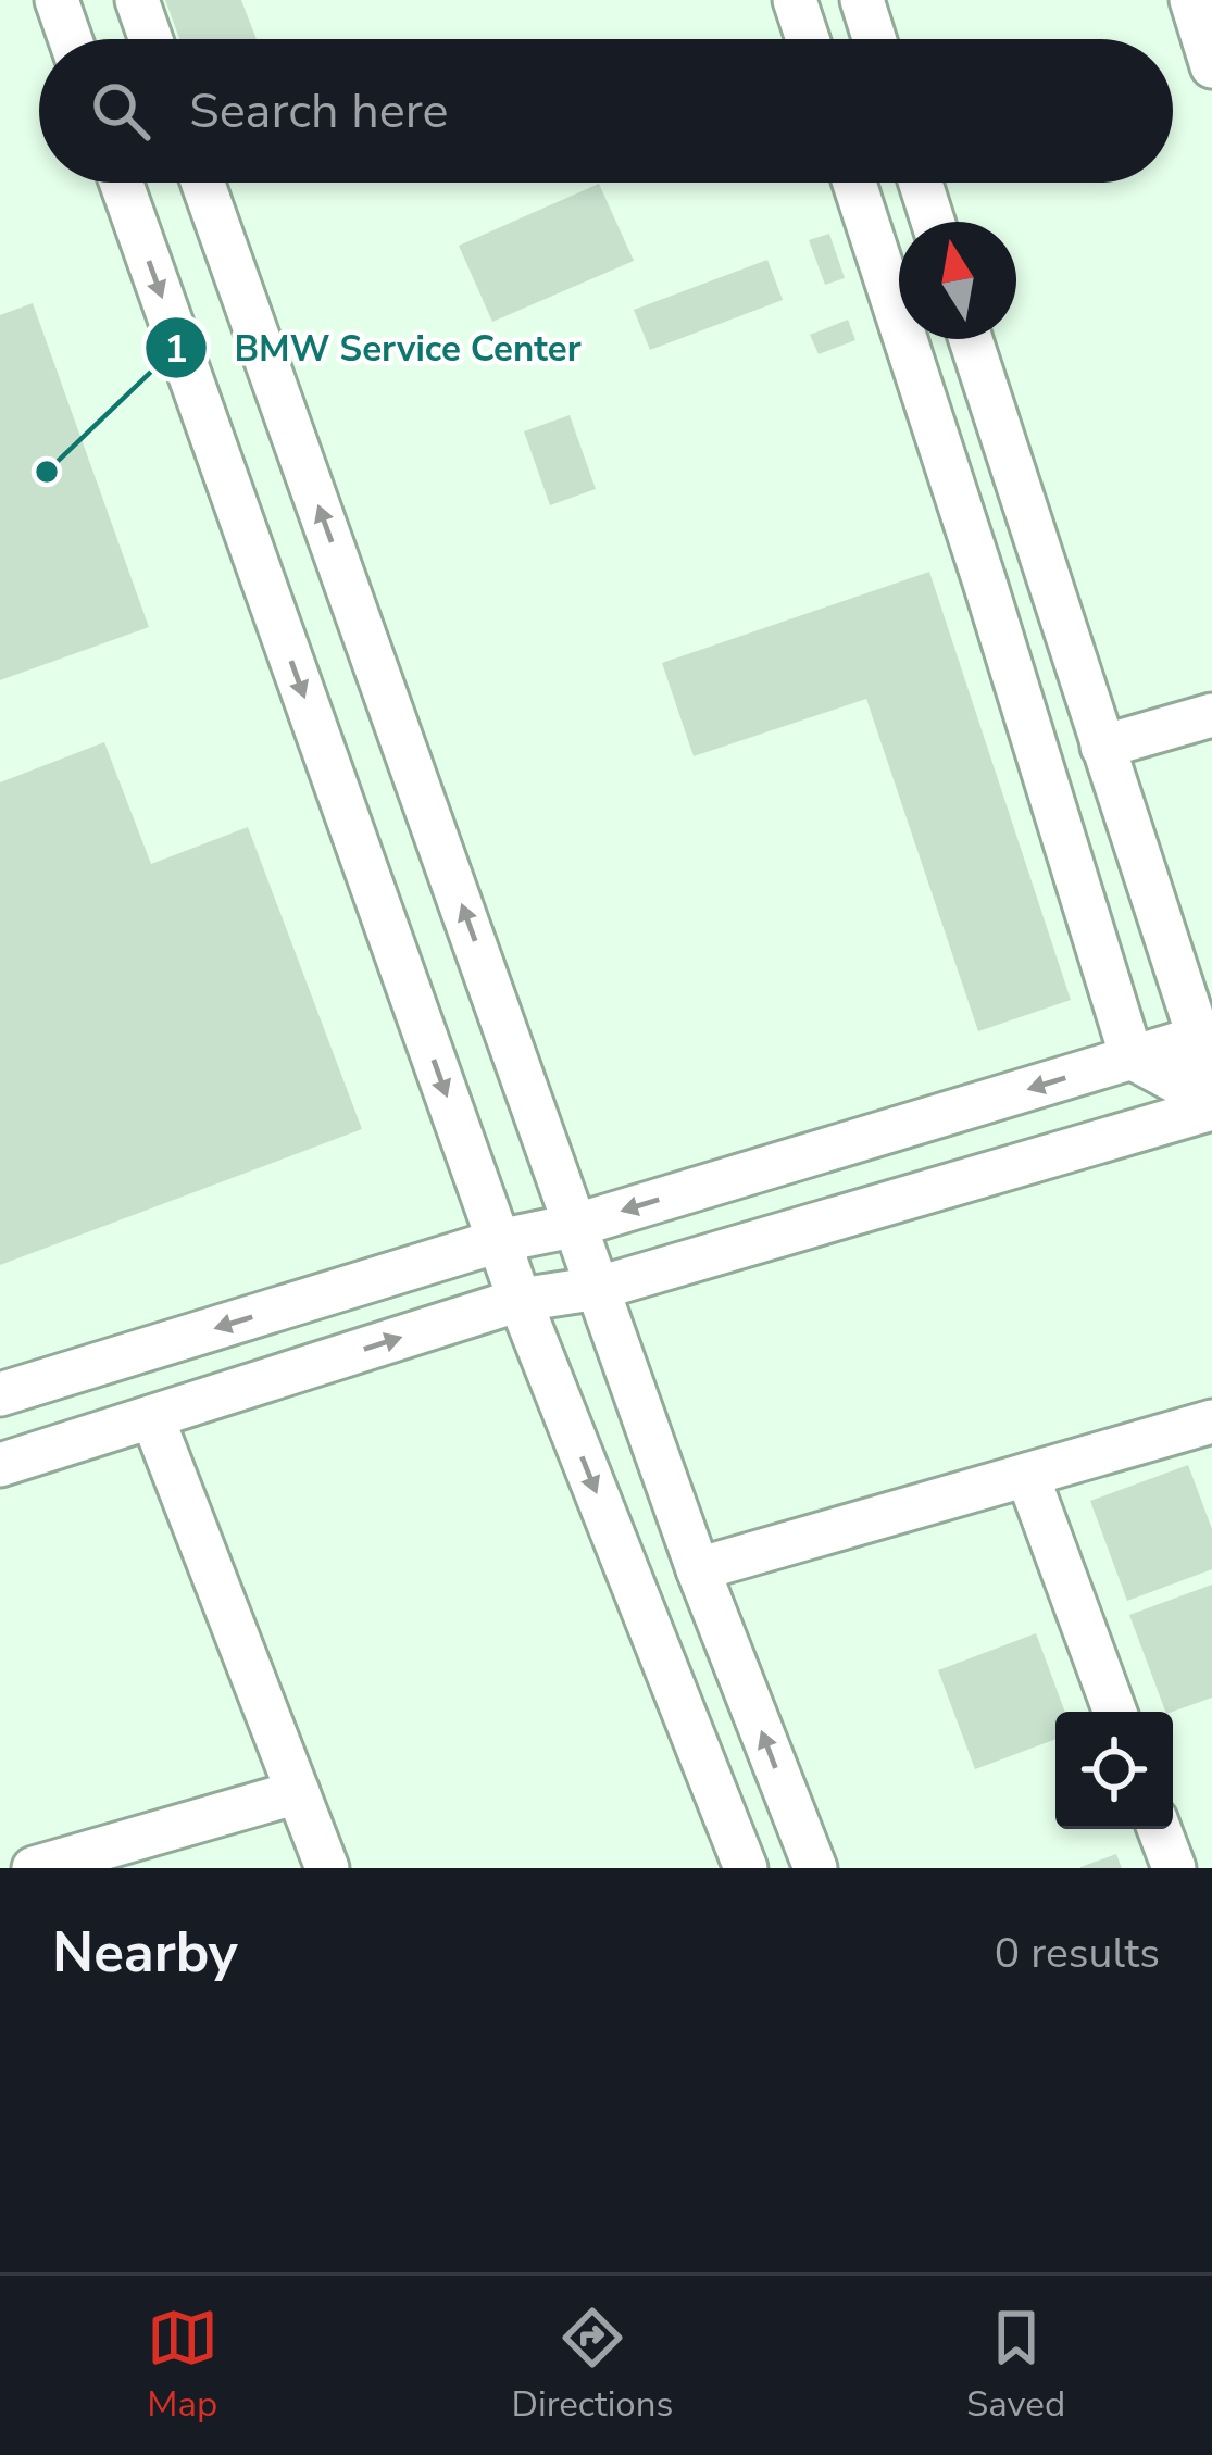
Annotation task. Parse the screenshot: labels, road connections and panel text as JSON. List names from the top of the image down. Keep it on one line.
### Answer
{"places":["BMW Service Center"],"north":"top","page":{"search":"Search here","heading":["Nearby","0 results"],"nav":["Map","Directions","Saved"]}}
